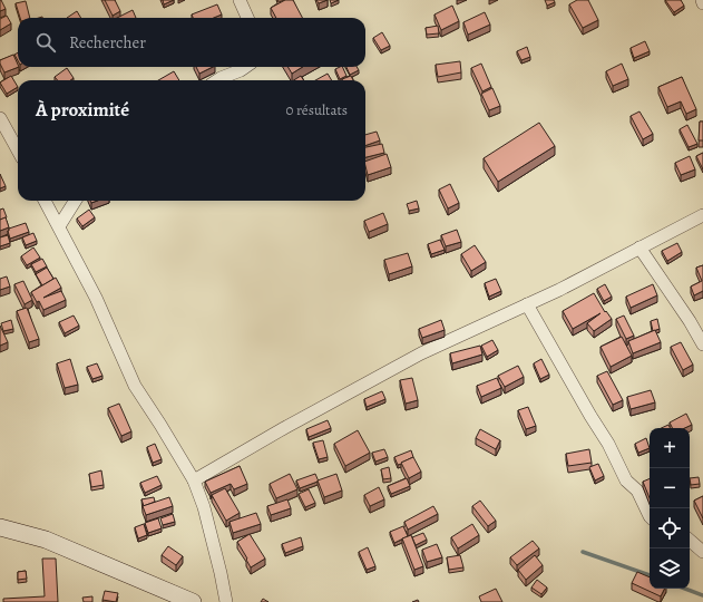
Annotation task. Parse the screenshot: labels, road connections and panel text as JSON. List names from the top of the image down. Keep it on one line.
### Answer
{"page":{"search":"Rechercher","heading":["À proximité","0 résultats"],"map_buttons":["+","−"]}}
